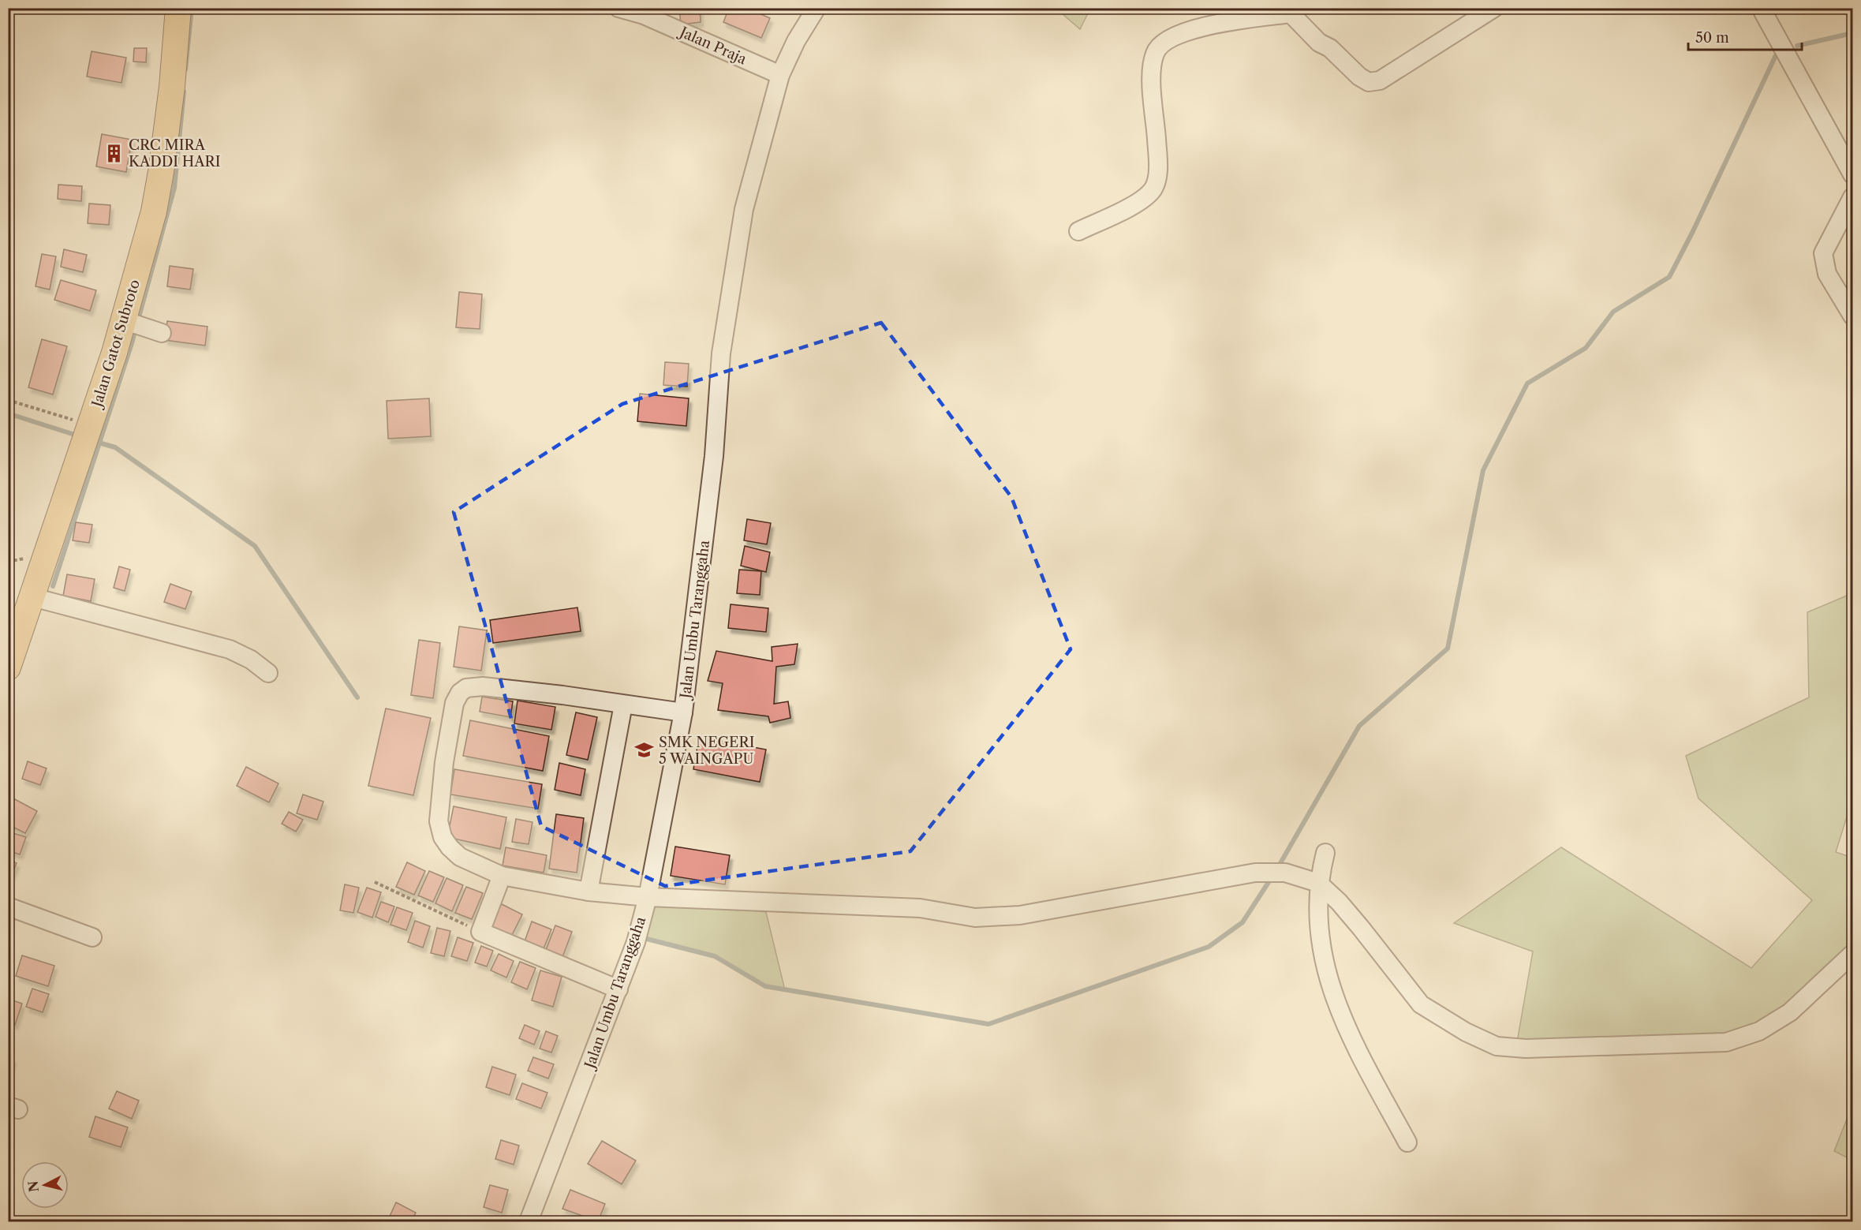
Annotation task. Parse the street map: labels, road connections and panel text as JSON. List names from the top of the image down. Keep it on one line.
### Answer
{"streets":{"highway":["Jalan Gatot Subroto"],"street":["Jalan Praja","Jalan Umbu Taranggaha"]},"crossings":[["Jalan Praja","Jalan Umbu Taranggaha"]],"places":{"building":["CRC MIRA KADDI HARI"],"school or university":["SMK NEGERI 5 WAINGAPU"]},"scale_bar":"50 m","north":"left"}
